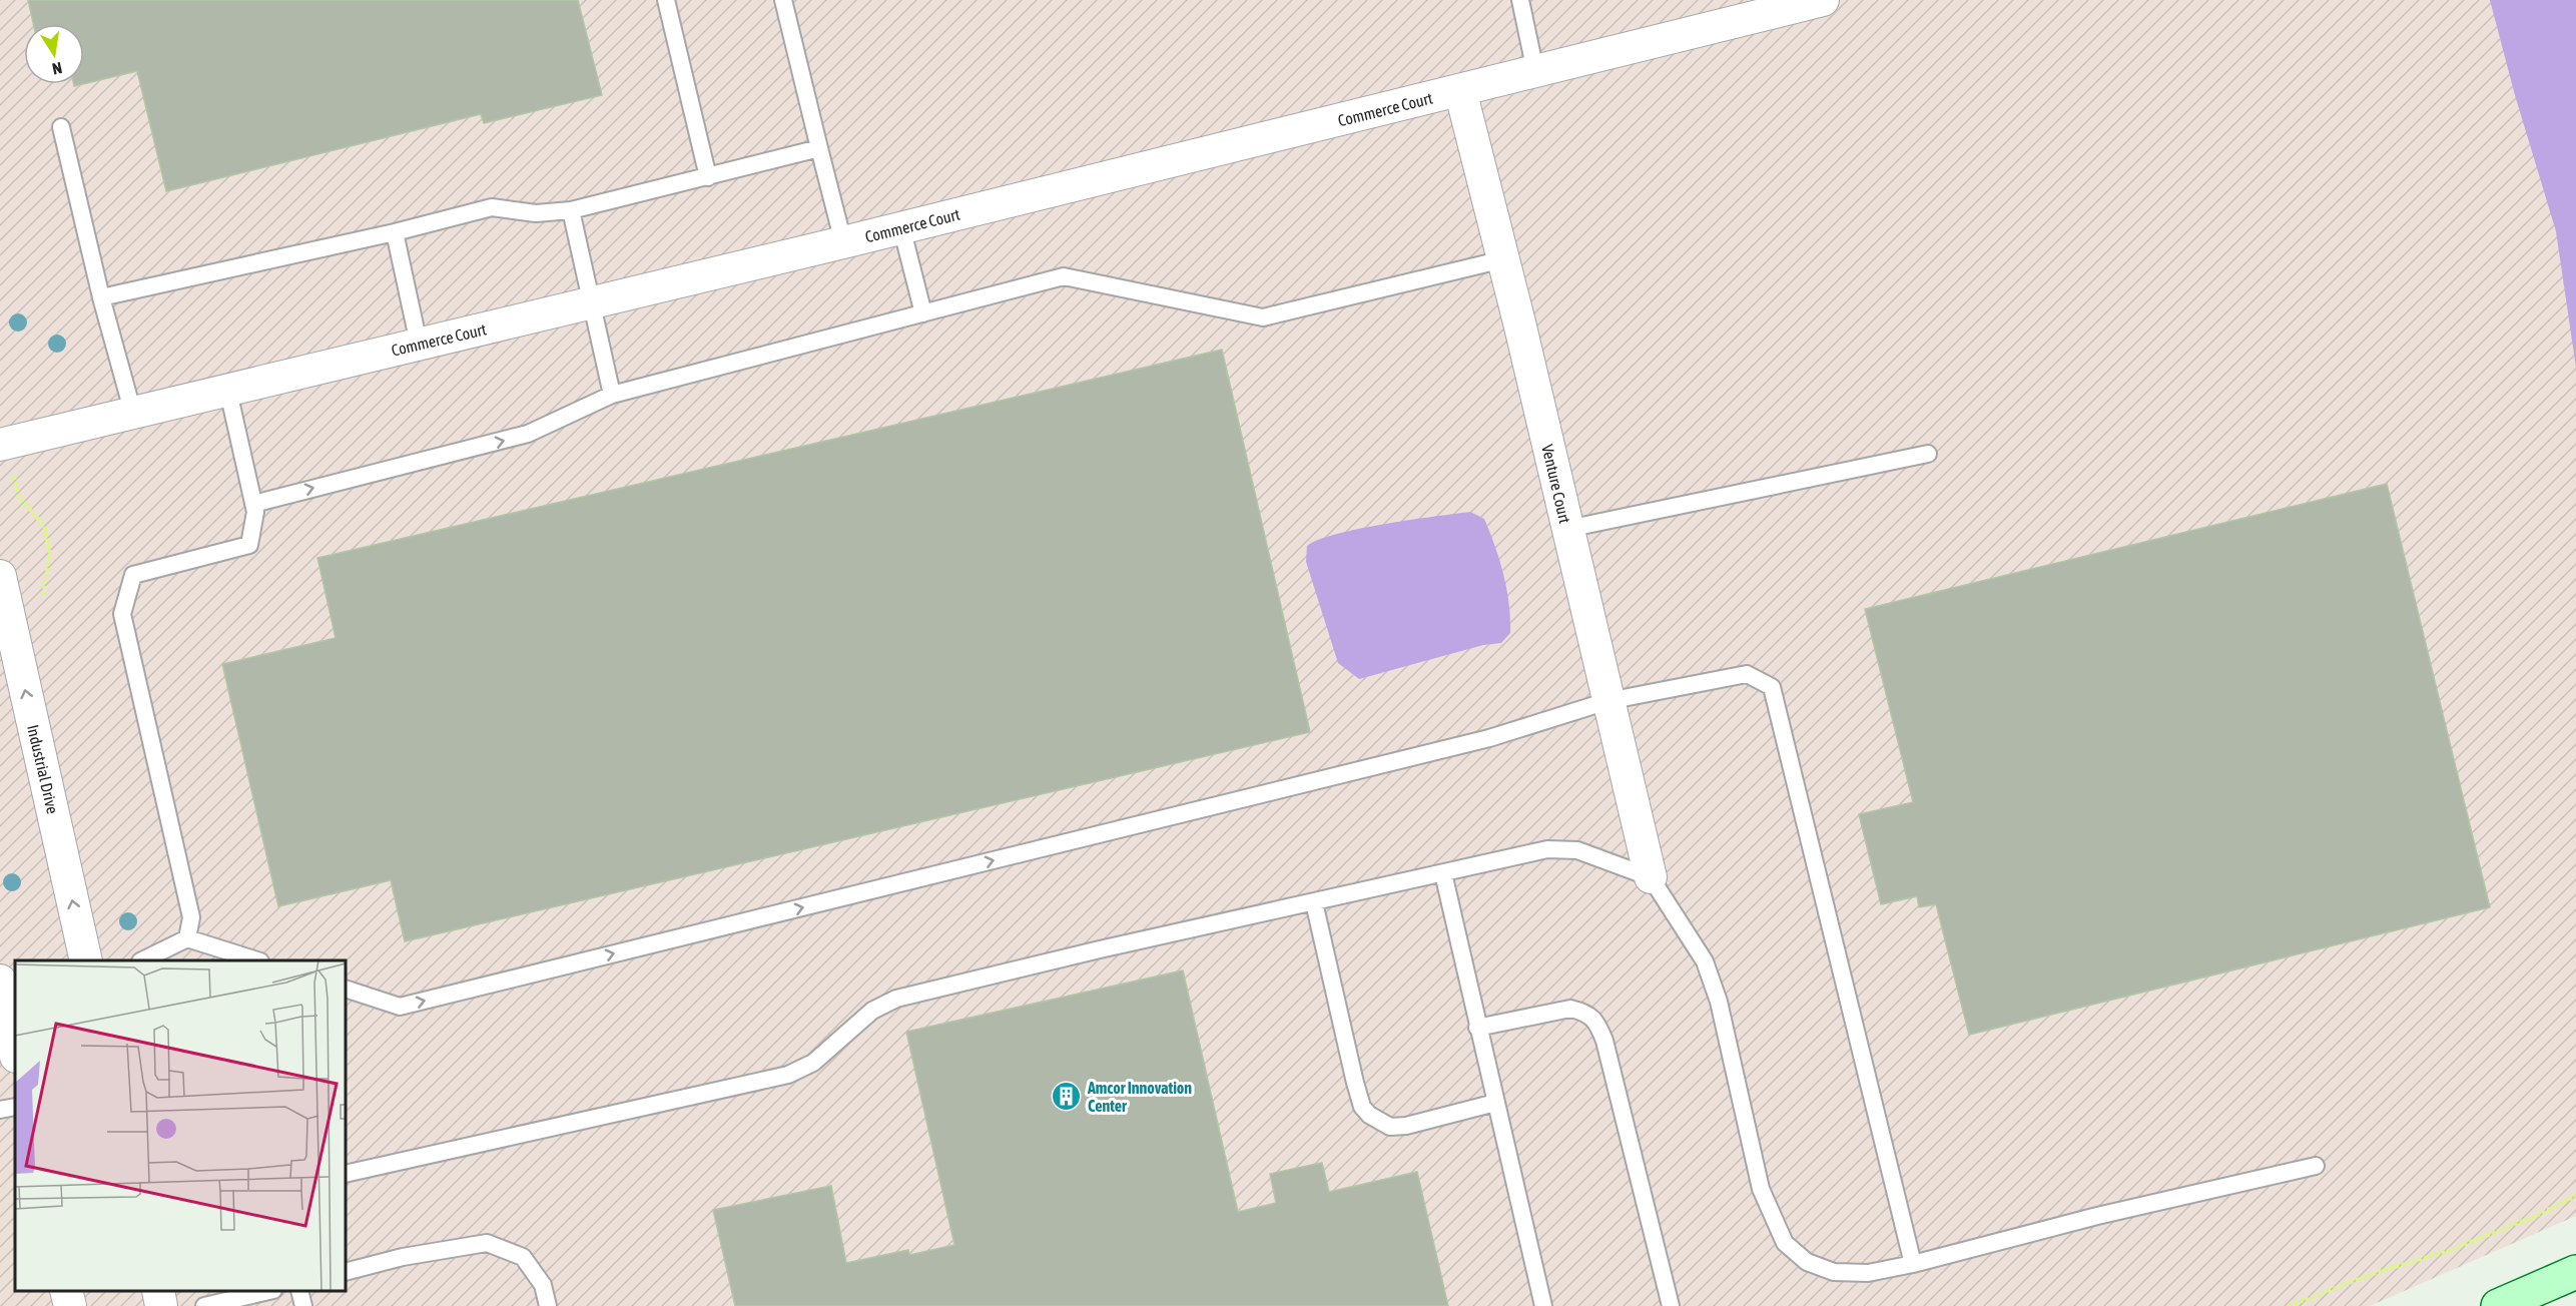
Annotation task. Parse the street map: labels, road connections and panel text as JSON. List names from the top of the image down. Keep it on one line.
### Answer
{"streets":{"street":["Commerce Court","Venture Court","Industrial Drive"]},"crossings":[["Commerce Court","Venture Court"]],"one_way":["Industrial Drive"],"places":{"building":["Amcor Innovation Center"]},"north":"bottom"}
